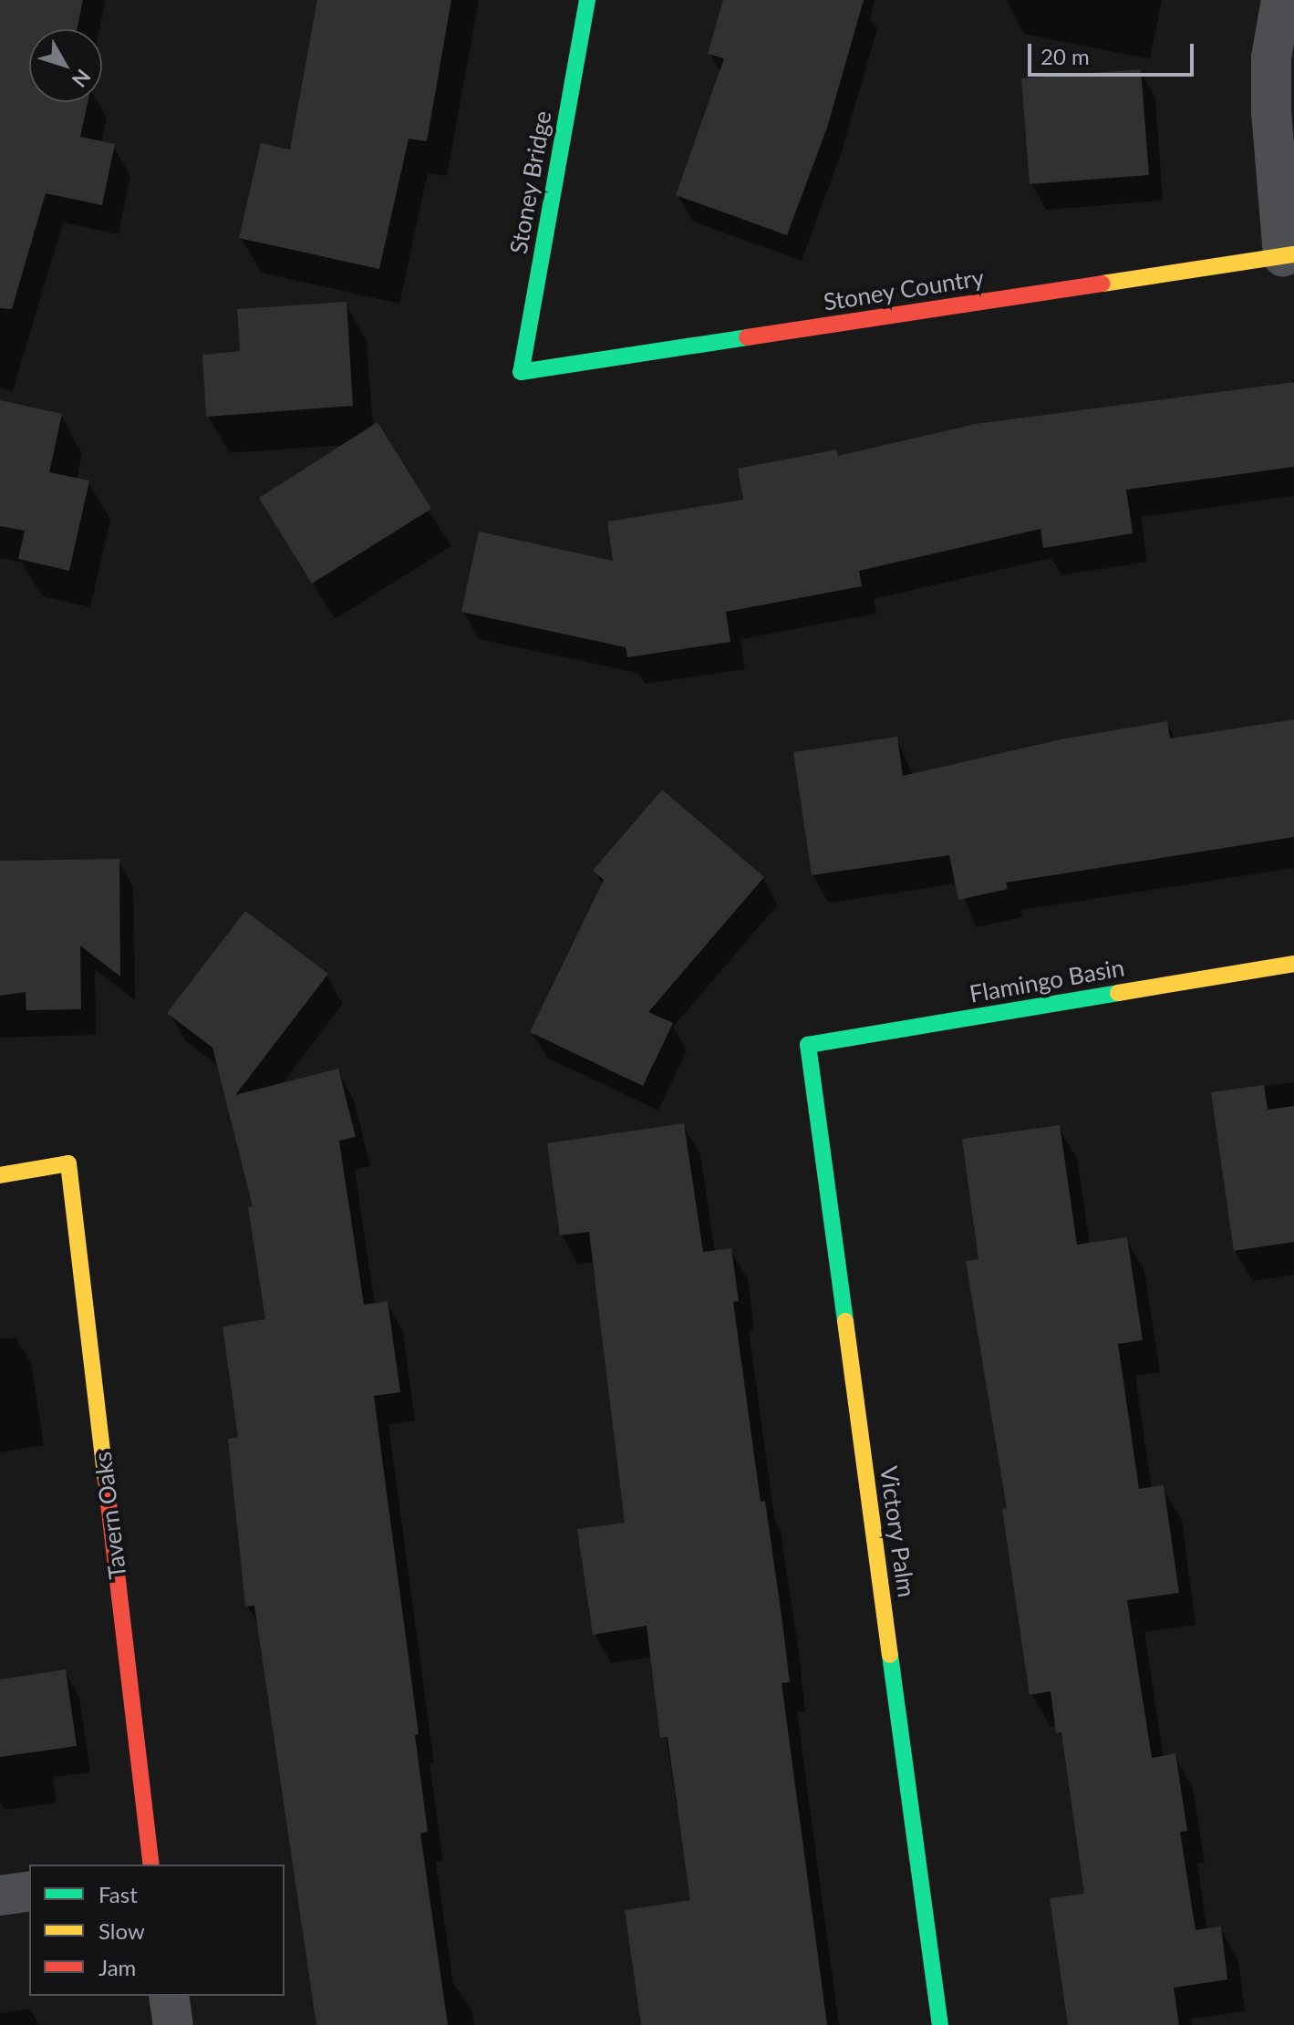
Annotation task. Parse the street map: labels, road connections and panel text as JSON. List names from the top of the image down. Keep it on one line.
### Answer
{"streets":{"street":["Stoney Bridge","Stoney Country","Flamingo Basin","Tavern Oaks","Victory Palm"]},"crossings":[["Stoney Bridge","Stoney Country"],["Flamingo Basin","Victory Palm"]],"legend":["Fast","Slow","Jam"],"scale_bar":"20 m","north":"bottom right"}
